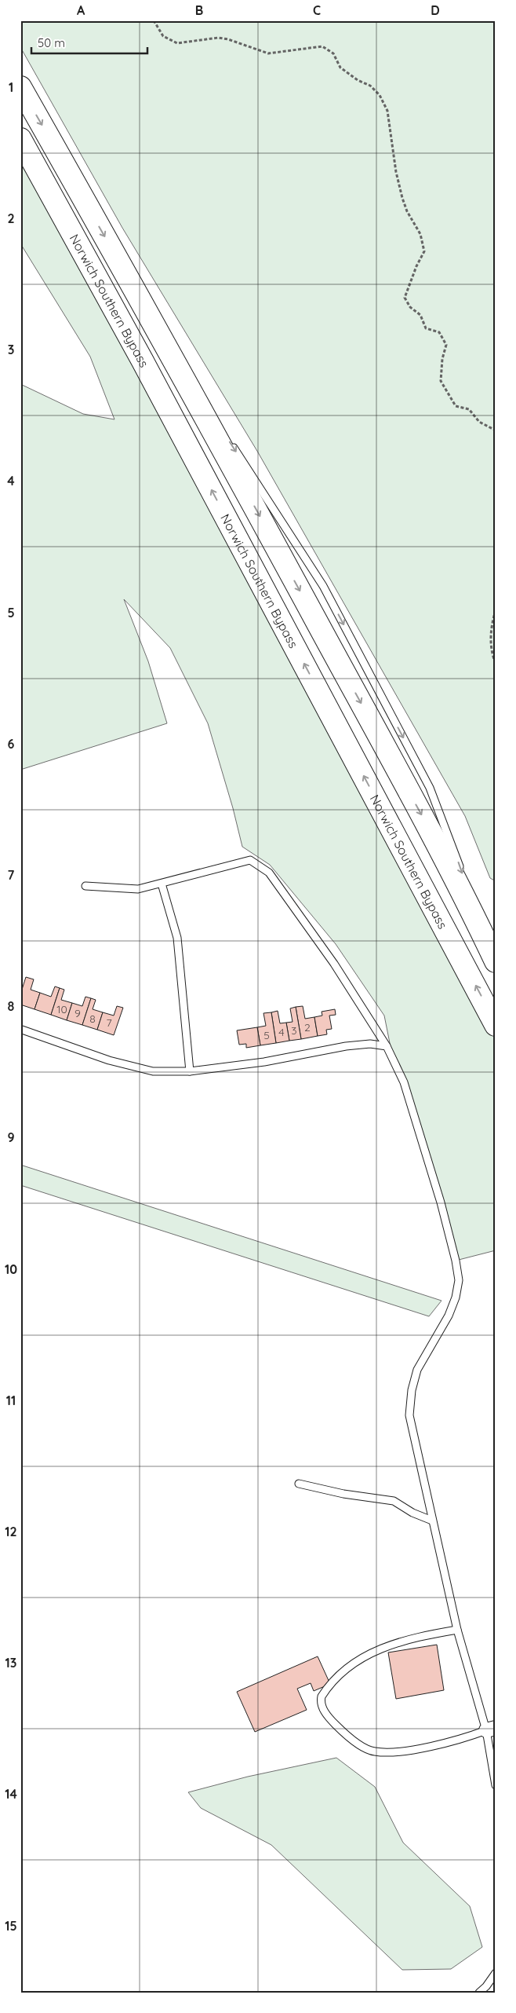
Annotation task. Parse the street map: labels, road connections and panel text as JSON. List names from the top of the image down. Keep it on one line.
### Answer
{"streets":{"highway":["Norwich Southern Bypass"]},"house_numbers":["10","9","8","7","2","3","4","5"],"scale_bar":"50 m","grid":{"columns":["A","B","C","D"],"rows":["1","2","3","4","5","6","7","8","9","10","11","12","13","14","15"]}}
